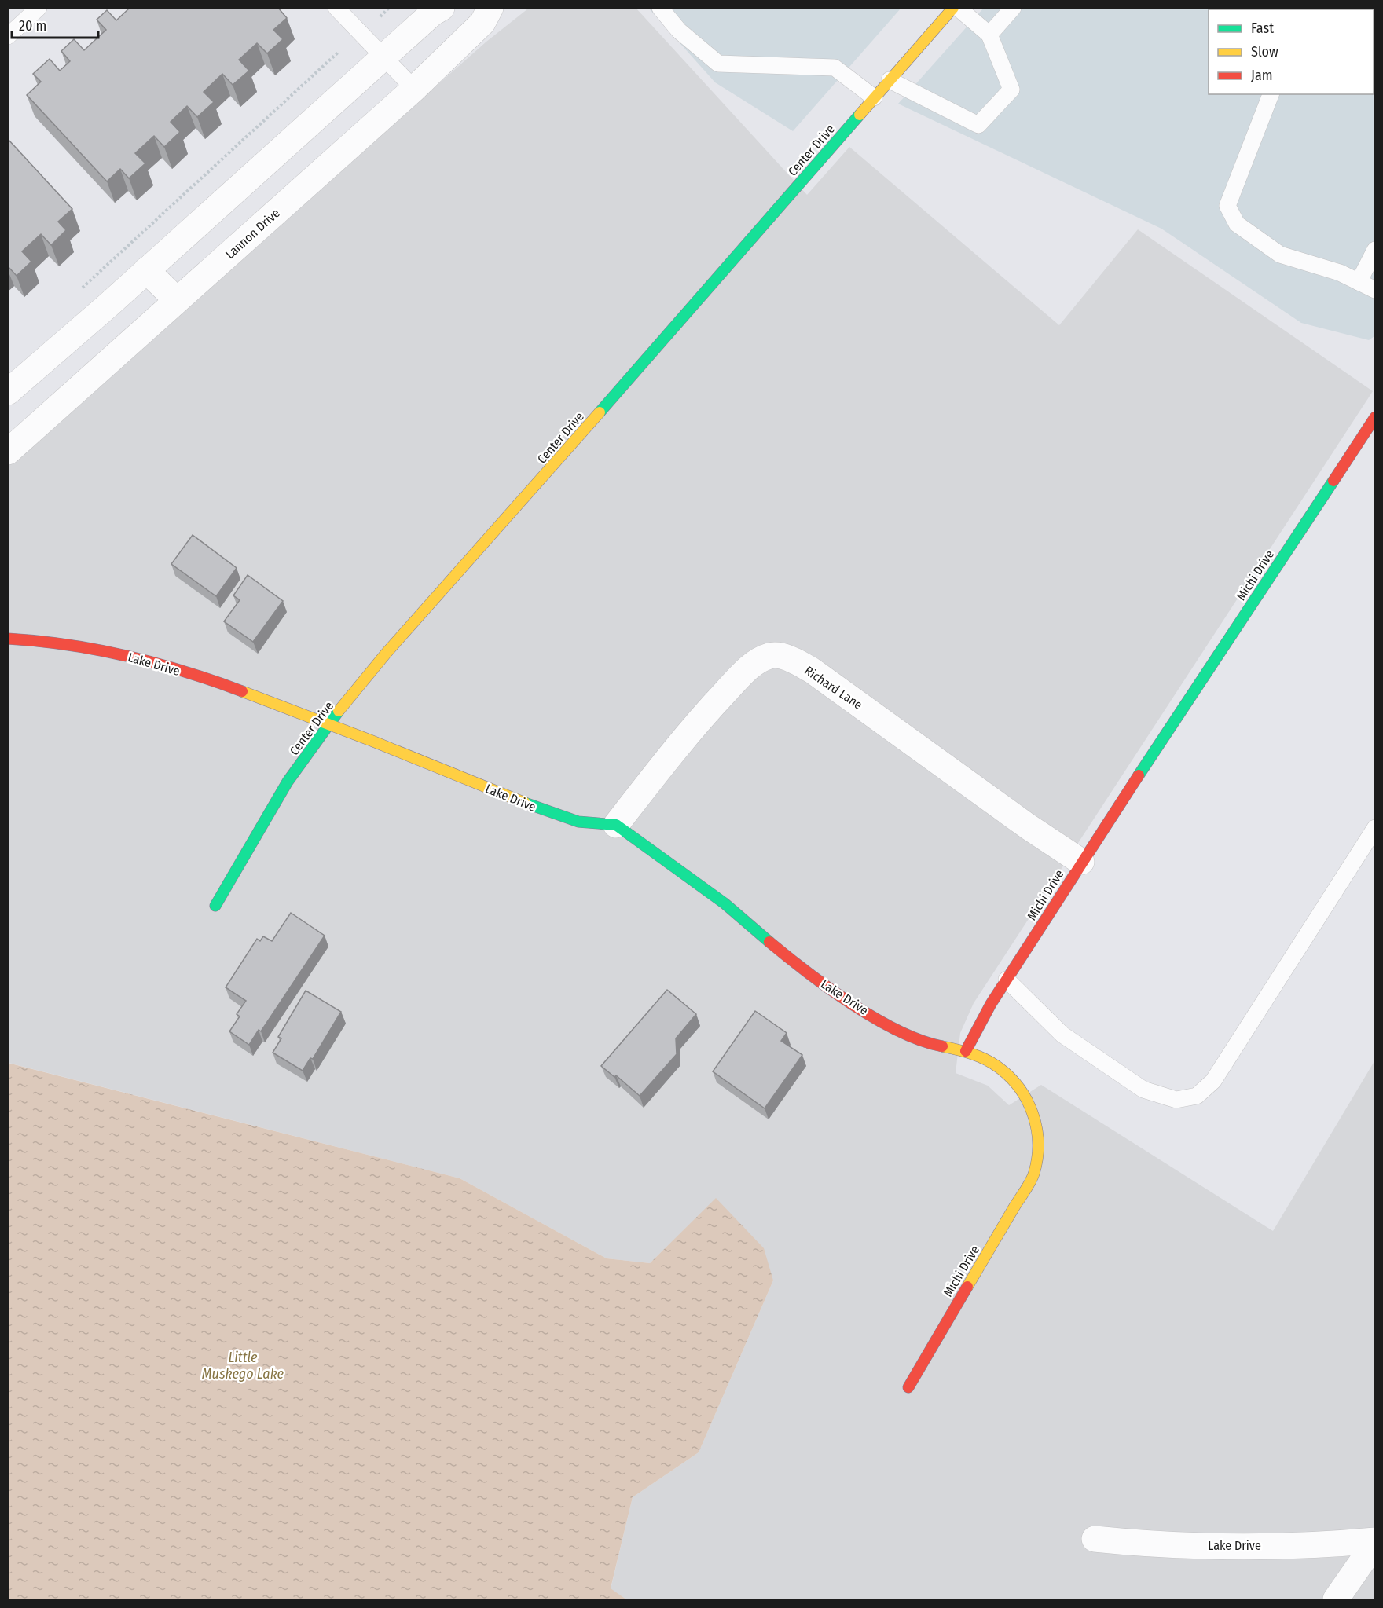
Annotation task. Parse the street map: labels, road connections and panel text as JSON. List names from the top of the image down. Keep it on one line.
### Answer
{"streets":{"street":["Center Drive","Lannon Drive","Michi Drive","Lake Drive","Richard Lane"]},"crossings":[["Center Drive","Lake Drive"],["Michi Drive","Lake Drive"],["Michi Drive","Richard Lane"],["Lake Drive","Richard Lane"]],"water":["Little Muskego Lake"],"legend":["Fast","Slow","Jam"],"scale_bar":"20 m"}
